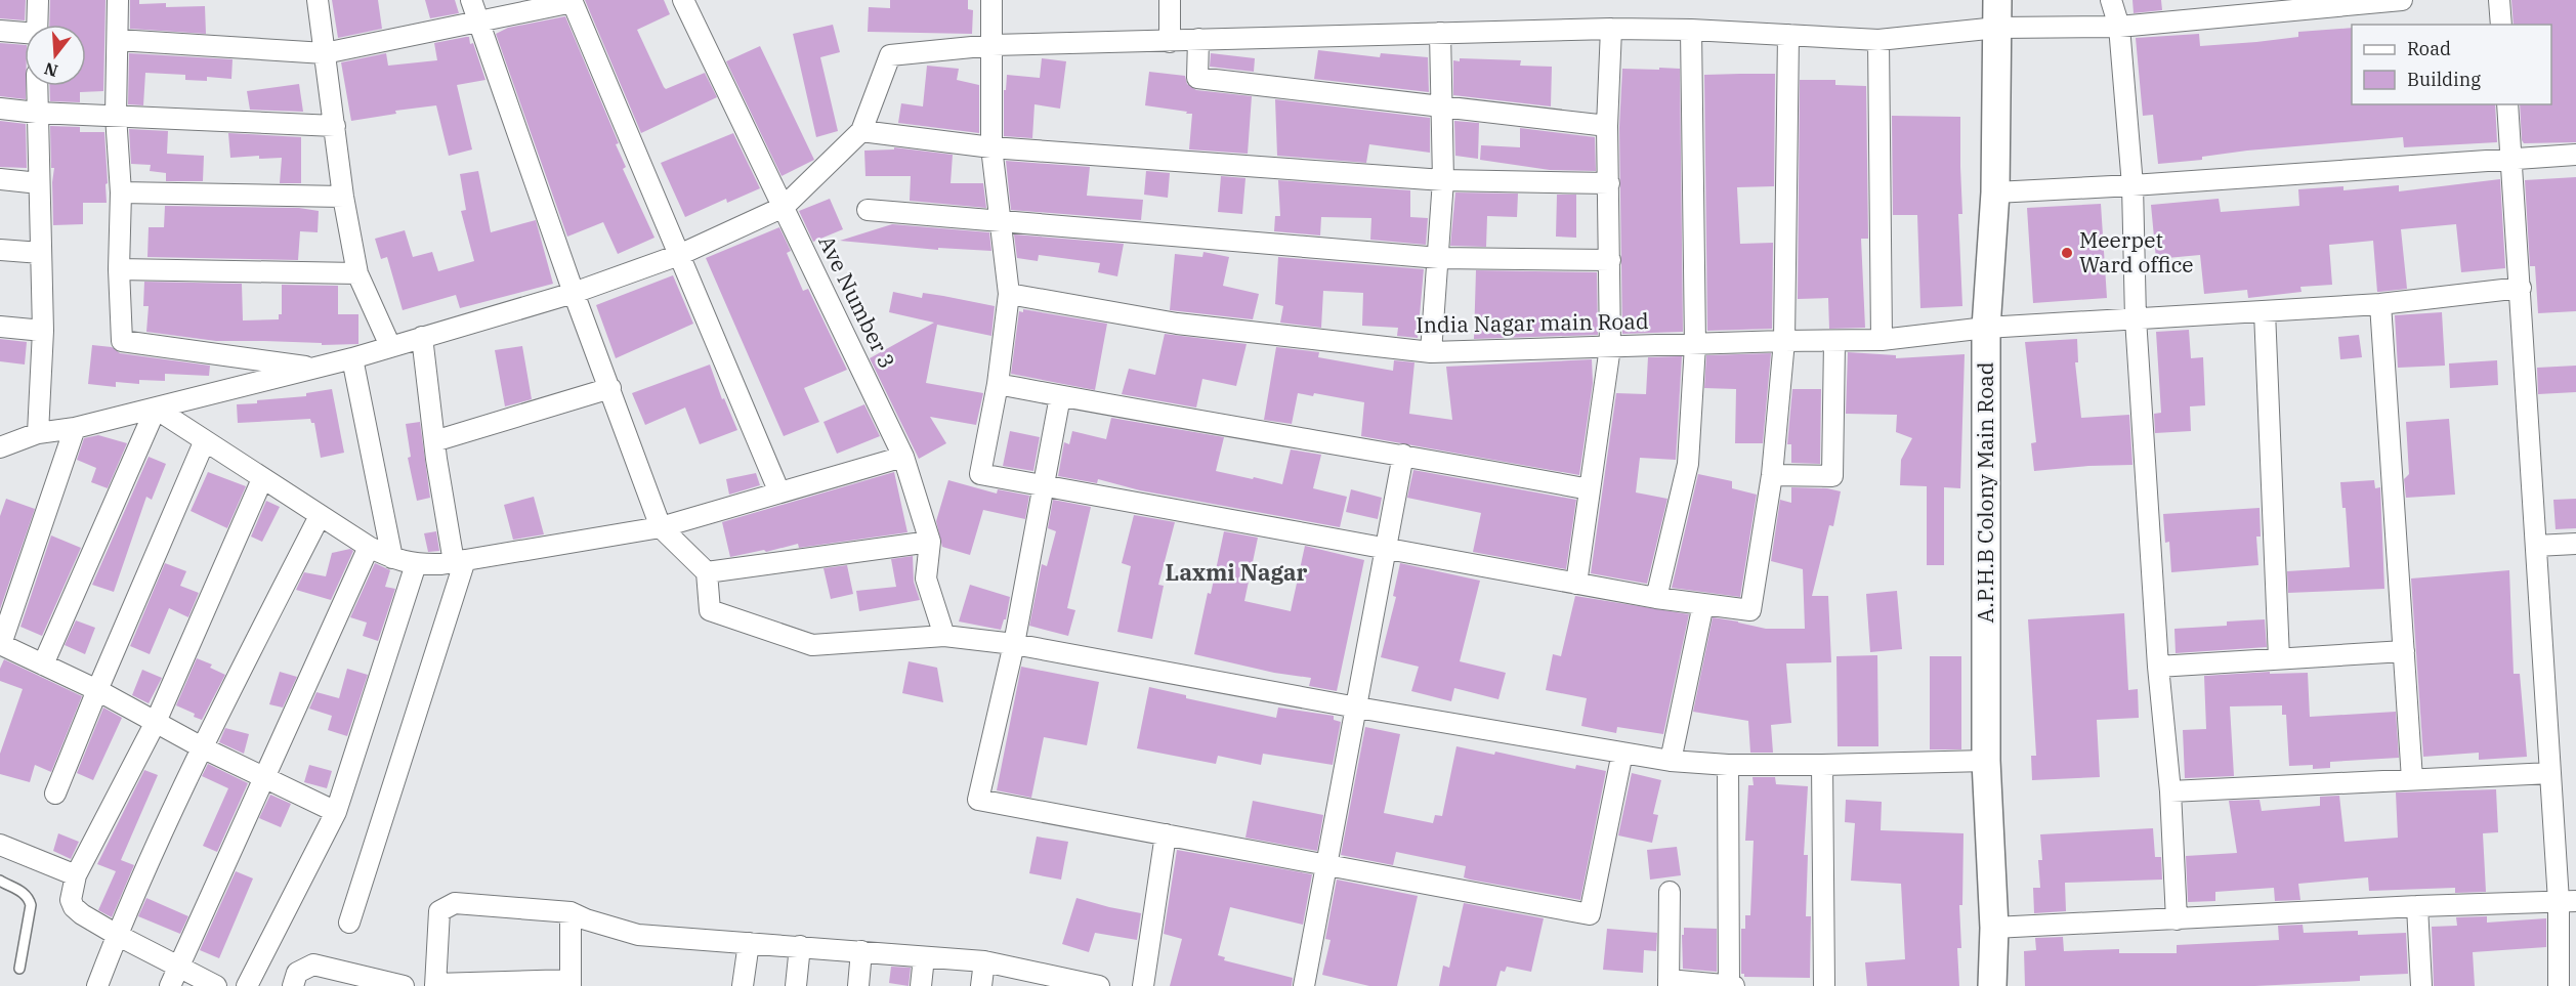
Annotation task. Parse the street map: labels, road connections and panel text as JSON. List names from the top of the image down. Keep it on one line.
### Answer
{"streets":{"street":["Ave Number 3","India Nagar main Road","A.P.H.B Colony Main Road"]},"crossings":[["India Nagar main Road","A.P.H.B Colony Main Road"]],"districts":["Laxmi Nagar"],"places":["Meerpet Ward office"],"legend":["Road","Building"],"north":"bottom"}
